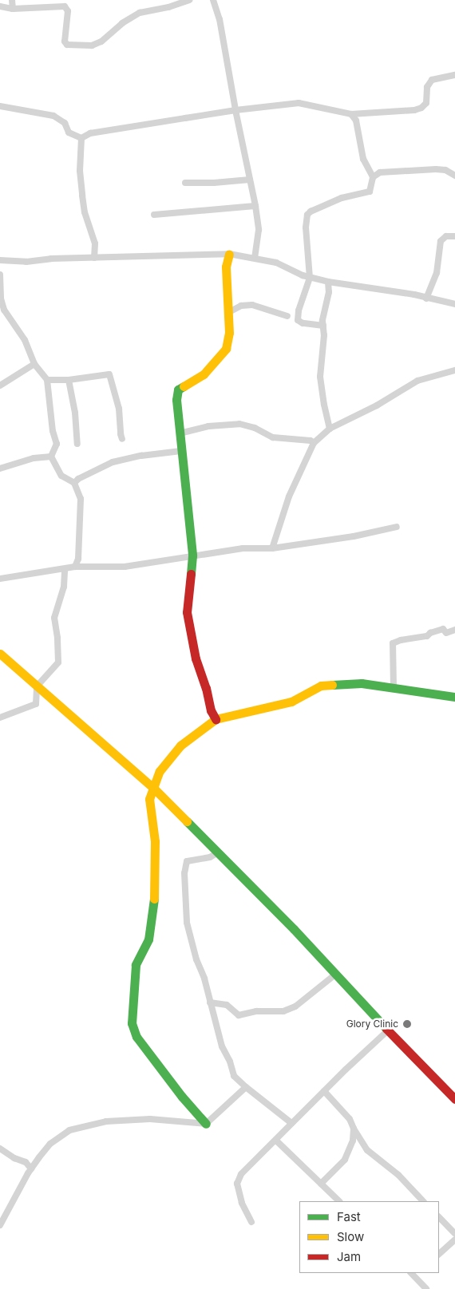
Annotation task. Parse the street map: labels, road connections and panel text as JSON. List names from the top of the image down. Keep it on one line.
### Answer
{"places":["Glory Clinic"],"legend":["Fast","Slow","Jam"]}
